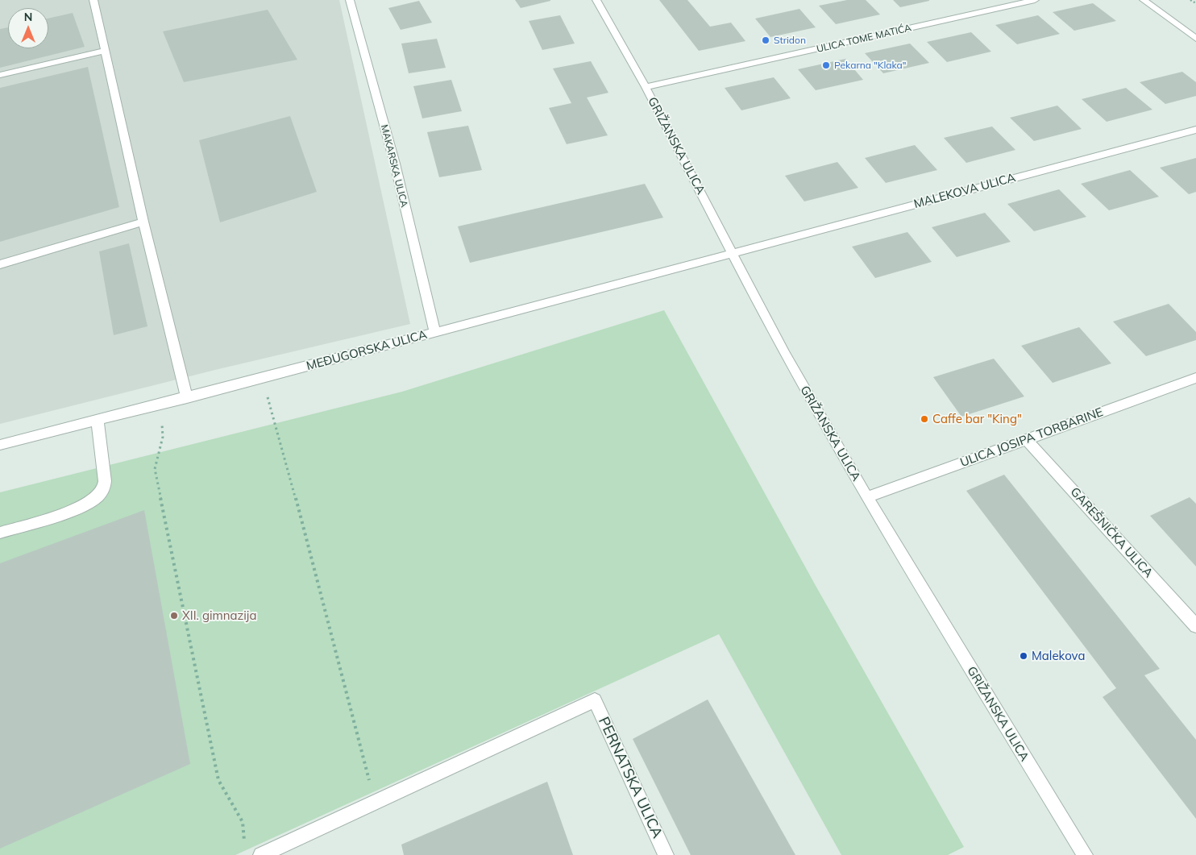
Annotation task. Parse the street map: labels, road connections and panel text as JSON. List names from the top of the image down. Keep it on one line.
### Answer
{"streets":{"street":["ULICA TOME MATIĆA","GRIŽANSKA ULICA","MAKARSKA ULICA","MALEKOVA ULICA","MEĐUGORSKA ULICA","ULICA JOSIPA TORBARINE","GAREŠNIČKA ULICA","PERNATSKA ULICA"]},"crossings":[["ULICA TOME MATIĆA","GRIŽANSKA ULICA"],["GRIŽANSKA ULICA","MALEKOVA ULICA"],["GRIŽANSKA ULICA","MEĐUGORSKA ULICA"],["GRIŽANSKA ULICA","ULICA JOSIPA TORBARINE"],["MAKARSKA ULICA","MEĐUGORSKA ULICA"],["MALEKOVA ULICA","MEĐUGORSKA ULICA"],["ULICA JOSIPA TORBARINE","GAREŠNIČKA ULICA"]],"places":["Stridon","Pekarna \"Klaka\"","Caffe bar \"King\"","XII. gimnazija","Malekova"],"north":"top"}
